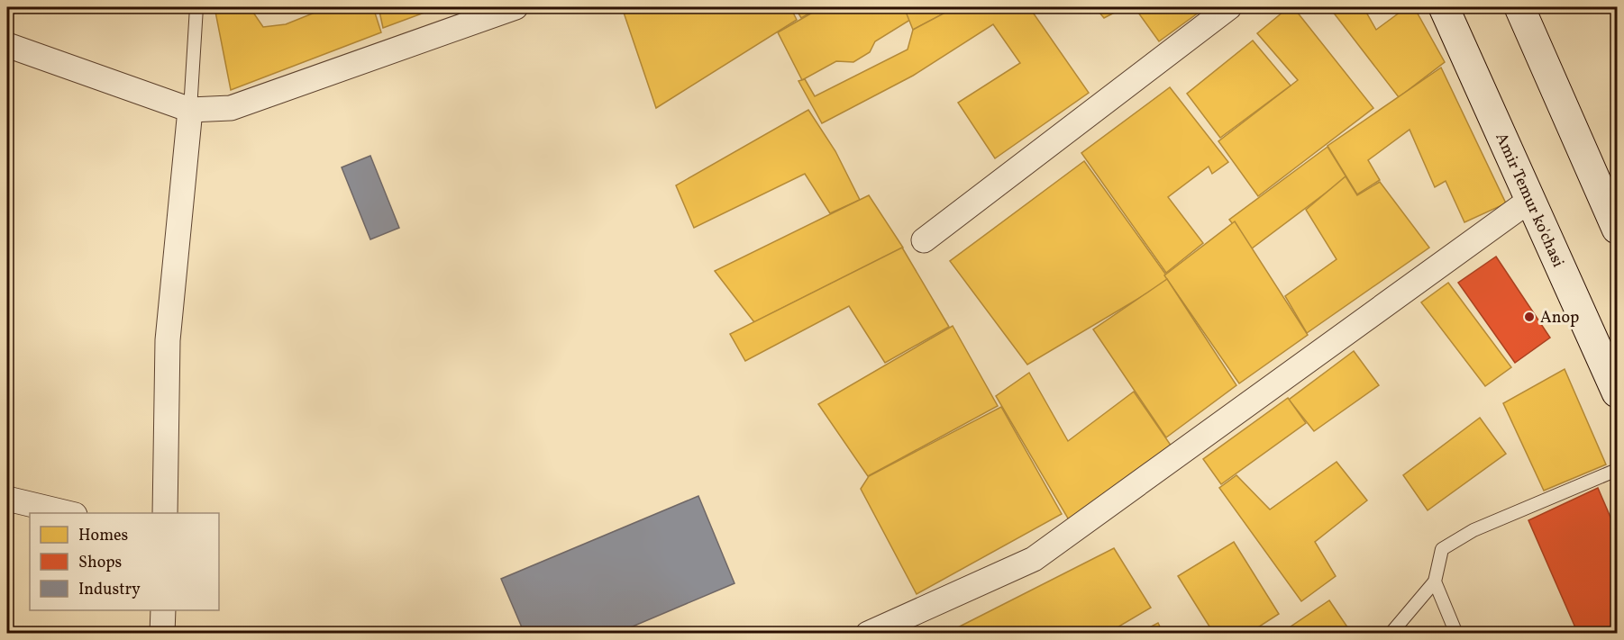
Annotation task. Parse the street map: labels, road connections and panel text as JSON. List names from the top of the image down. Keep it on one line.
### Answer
{"streets":{"main road":["Amir Temur ko'chasi"]},"places":["Anop"],"legend":["Homes","Shops","Industry"]}
